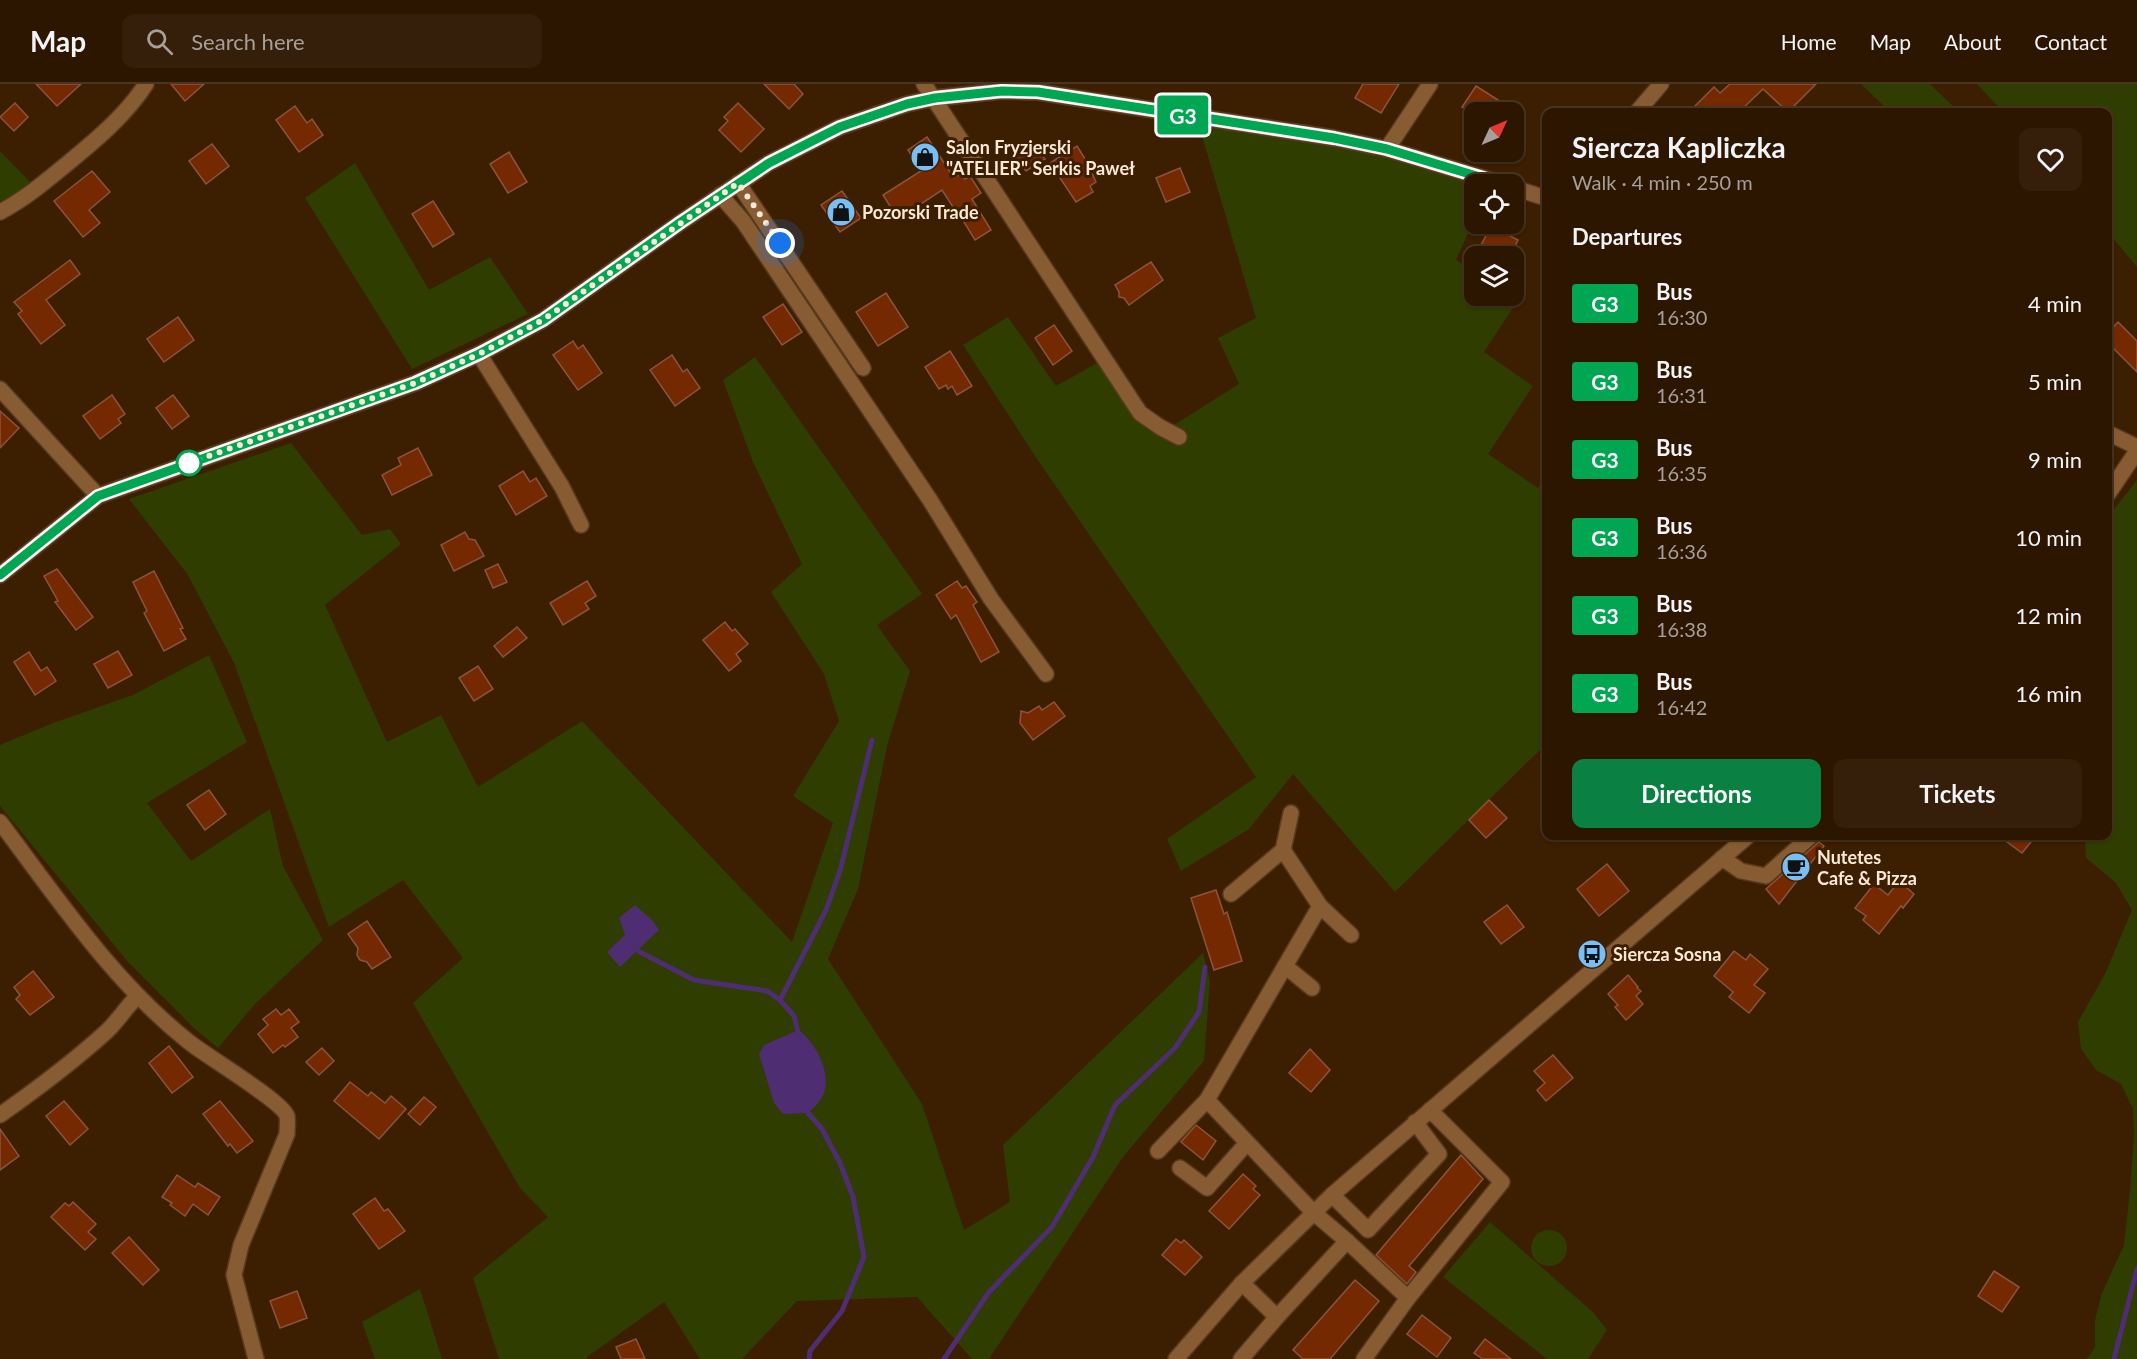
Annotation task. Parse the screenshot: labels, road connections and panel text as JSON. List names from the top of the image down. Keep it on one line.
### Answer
{"places":{"shop":["Salon Fryzjerski \"ATELIER\" Serkis Paweł","Pozorski Trade"],"cafe":["Nutetes Cafe & Pizza"],"bus stop":["Siercza Sosna"]},"lines":["bus line G3"],"north":"top right","page":{"header":"Map","search":"Search here","nav":["Home","Map","About","Contact"],"on_map":"G3","heading":[["Siercza Kapliczka","Walk · 4 min · 250 m"],"Departures"],"list":[{"mark":"G3","name":"Bus","note":"16:30","value":"4 min"},{"mark":"G3","name":"Bus","note":"16:31","value":"5 min"},{"mark":"G3","name":"Bus","note":"16:35","value":"9 min"},{"mark":"G3","name":"Bus","note":"16:36","value":"10 min"},{"mark":"G3","name":"Bus","note":"16:38","value":"12 min"},{"mark":"G3","name":"Bus","note":"16:42","value":"16 min"}],"buttons":["Directions","Tickets"]}}
